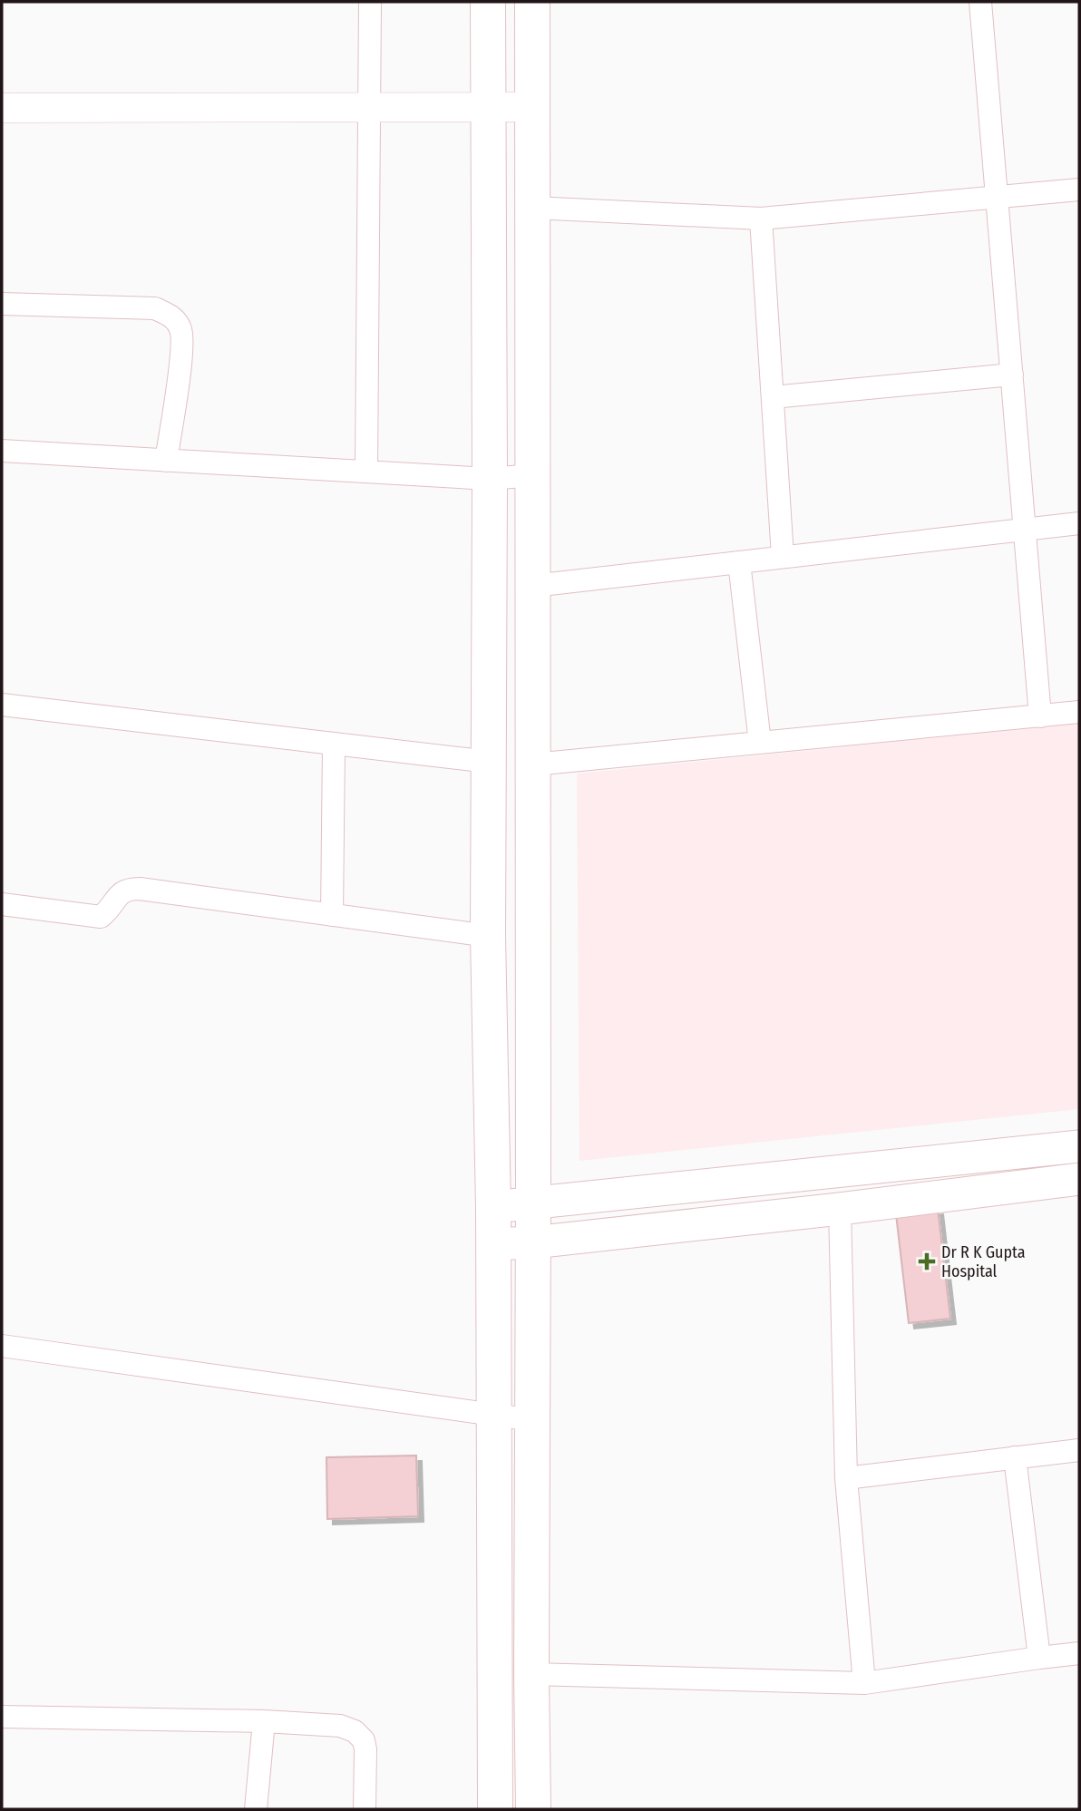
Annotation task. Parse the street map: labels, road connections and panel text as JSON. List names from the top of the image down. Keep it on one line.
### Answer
{"places":{"health":["Dr R K Gupta Hospital"]}}
